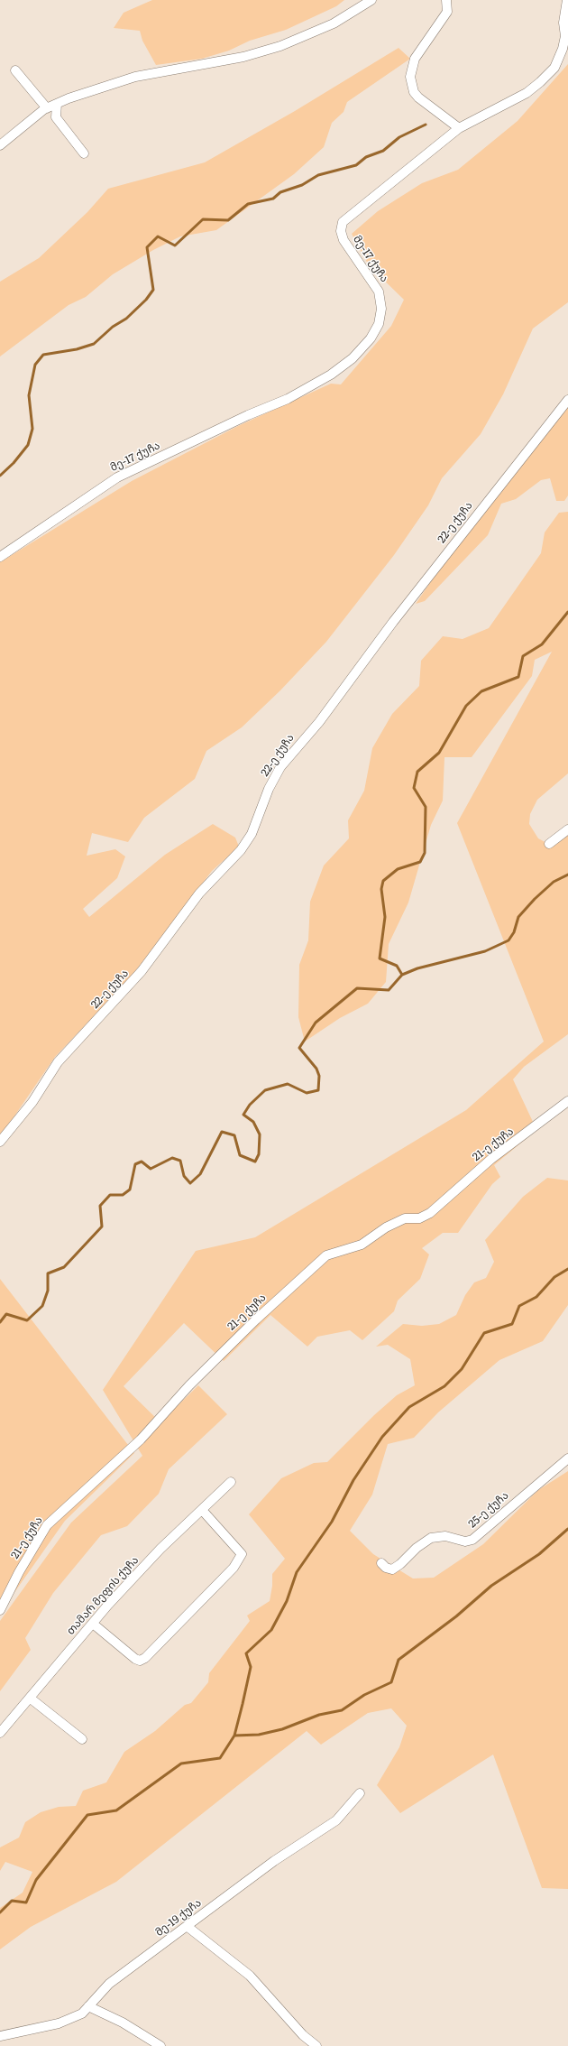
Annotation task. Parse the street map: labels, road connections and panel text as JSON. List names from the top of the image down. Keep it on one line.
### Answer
{"streets":{"street":["მე-17 ქუჩა","22-ე ქუჩა","21-ე ქუჩა","25-ე ქუჩა","თამარ მეფის ქუჩა","მე-19 ქუჩა"]}}
